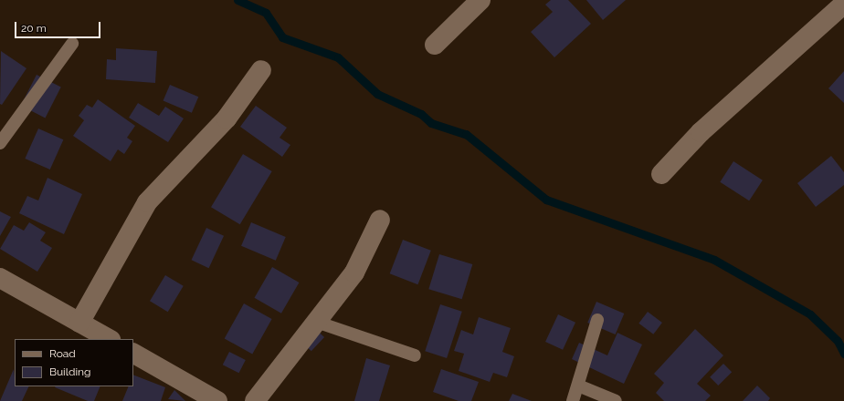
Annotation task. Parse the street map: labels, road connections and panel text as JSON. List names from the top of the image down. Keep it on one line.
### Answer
{"legend":["Road","Building"],"scale_bar":"20 m"}
